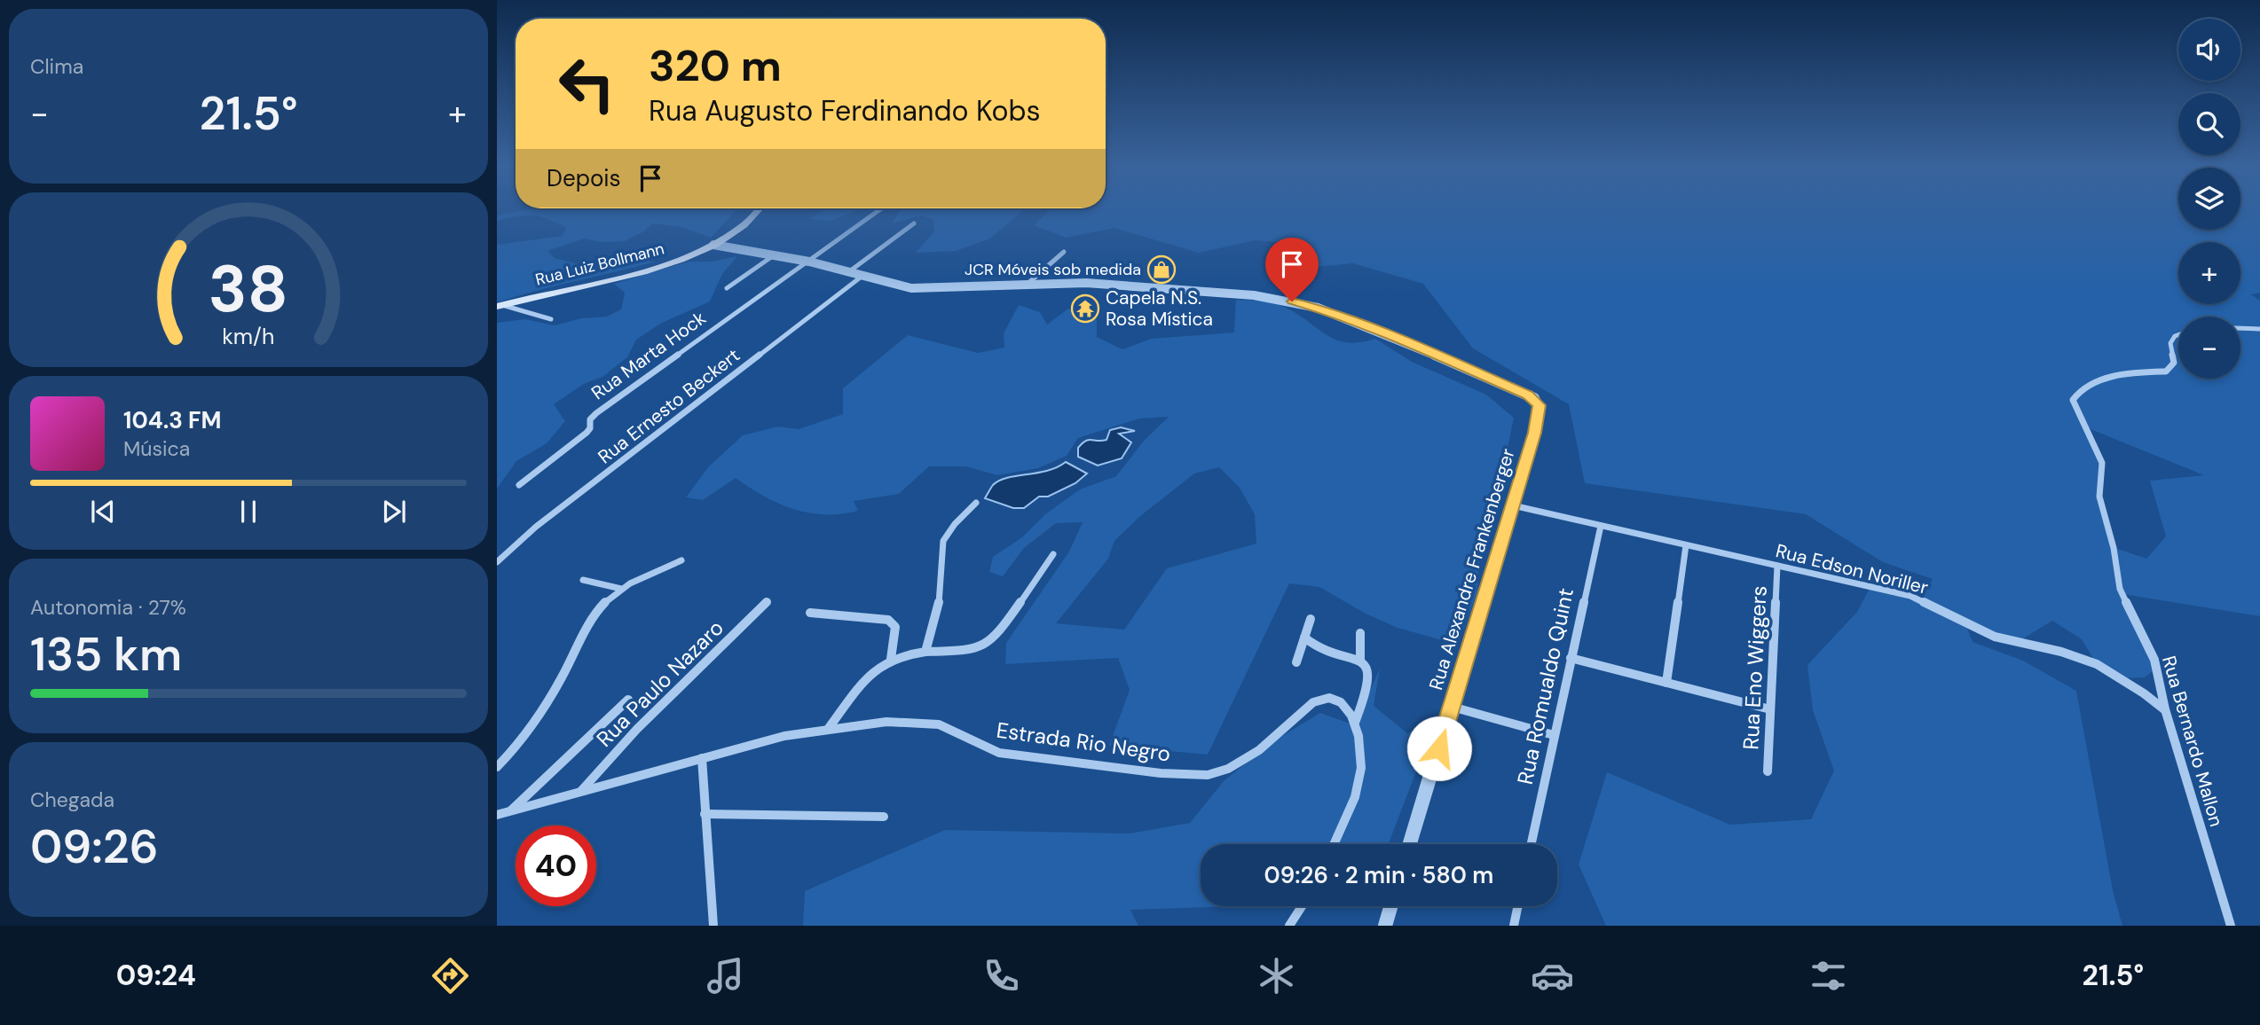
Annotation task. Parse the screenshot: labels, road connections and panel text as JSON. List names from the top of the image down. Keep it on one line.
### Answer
{"streets":{"main road":["Rua Luiz Bollmann"],"street":["Rua Marta Hock","Rua Ernesto Beckert","Rua Alexandre Frankenberger","Rua Edson Noriller","Rua Eno Wiggers","Rua Paulo Nazaro","Rua Romualdo Quint","Rua Bernardo Mallon","Estrada Rio Negro"]},"crossings":[["Rua Alexandre Frankenberger","Rua Edson Noriller"],["Rua Edson Noriller","Rua Eno Wiggers"],["Rua Edson Noriller","Rua Romualdo Quint"],["Rua Edson Noriller","Rua Bernardo Mallon"],["Rua Paulo Nazaro","Estrada Rio Negro"]],"places":{"shop":["JCR Móveis sob medida"],"temple":["Capela N.S. Rosa Mística"]},"page":{"tile":["Clima",["Autonomia · 27%","135 km"],["Chegada","09:26"]],"map_buttons":["+","−"],"turn":["320 m","Rua Augusto Ferdinando Kobs"],"heat":["−","21.5°","+"],"then":"Depois","song":["104.3 FM","Música"],"limit":"40","trip":"09:26 · 2 min · 580 m","tabs":["09:24","21.5°"],"gauge":["38","km/h"]}}
